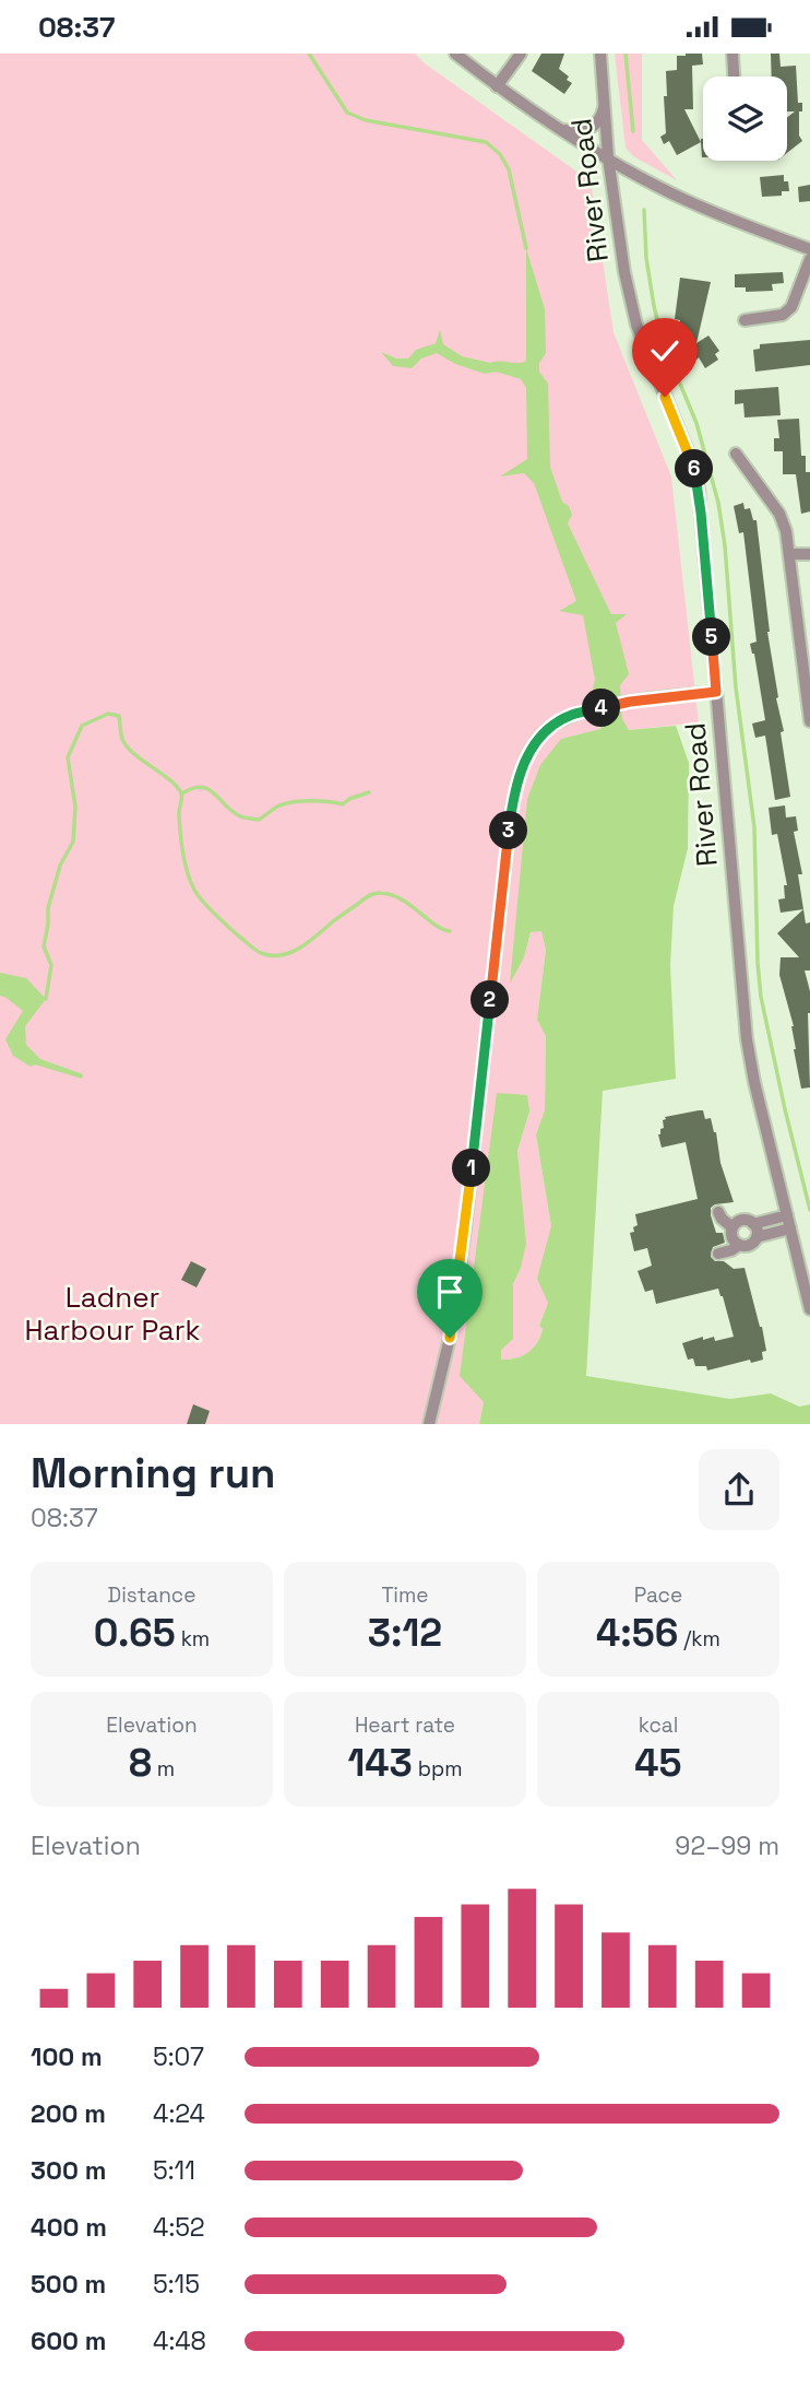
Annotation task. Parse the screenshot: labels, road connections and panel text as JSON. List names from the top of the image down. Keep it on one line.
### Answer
{"streets":{"street":["River Road"]},"parks":["Ladner Harbour Park"],"page":{"status":"08:37","pins":["6","5","4","3","2","1"],"heading":["Morning run","08:37"],"stats":[["Distance","0.65 km"],["Time","3:12"],["Pace","4:56 /km"],["Elevation","8 m"],["Heart rate","143 bpm"],["kcal","45"]],"chart":["Elevation","92–99 m"],"list":[{"name":"100 m","note":"5:07"},{"name":"200 m","note":"4:24"},{"name":"300 m","note":"5:11"},{"name":"400 m","note":"4:52"},{"name":"500 m","note":"5:15"},{"name":"600 m","note":"4:48"}]}}
